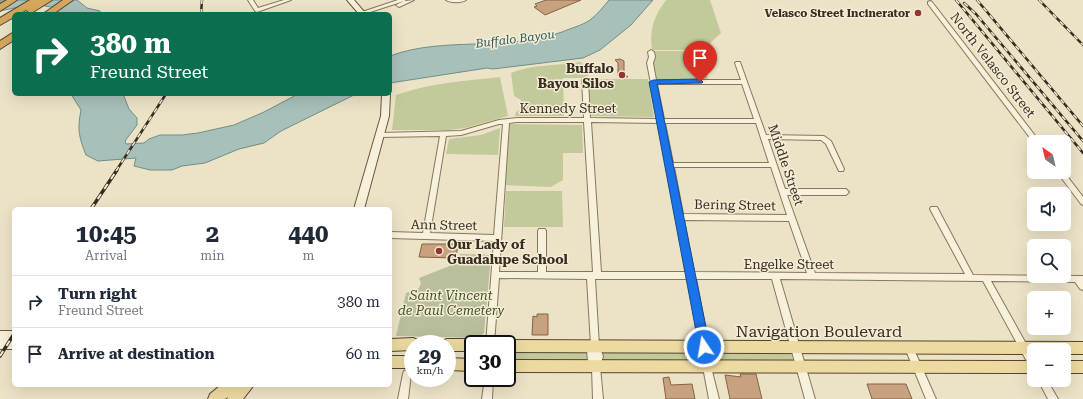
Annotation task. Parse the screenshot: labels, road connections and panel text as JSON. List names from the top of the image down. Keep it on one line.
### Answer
{"streets":{"main road":["Navigation Boulevard"],"street":["North Velasco Street","Kennedy Street","Middle Street","Bering Street","Ann Street","Engelke Street"]},"crossings":[["Kennedy Street","Middle Street"],["Middle Street","Bering Street"],["Middle Street","Engelke Street"]],"water":["Buffalo Bayou"],"parks":["Saint Vincent de Paul Cemetery"],"places":["Velasco Street Incinerator","Buffalo Bayou Silos","Our Lady of Guadalupe School"],"north":"top left","page":{"turn":["380 m","Freund Street"],"map_buttons":["+","−"],"eta":["10:45","Arrival","2","min","440","m"],"list":[{"name":"Turn right","note":"Freund Street","value":"380 m"},{"name":"Arrive at destination","value":"60 m"}],"speed":"29 km/h","limit":"30"}}
